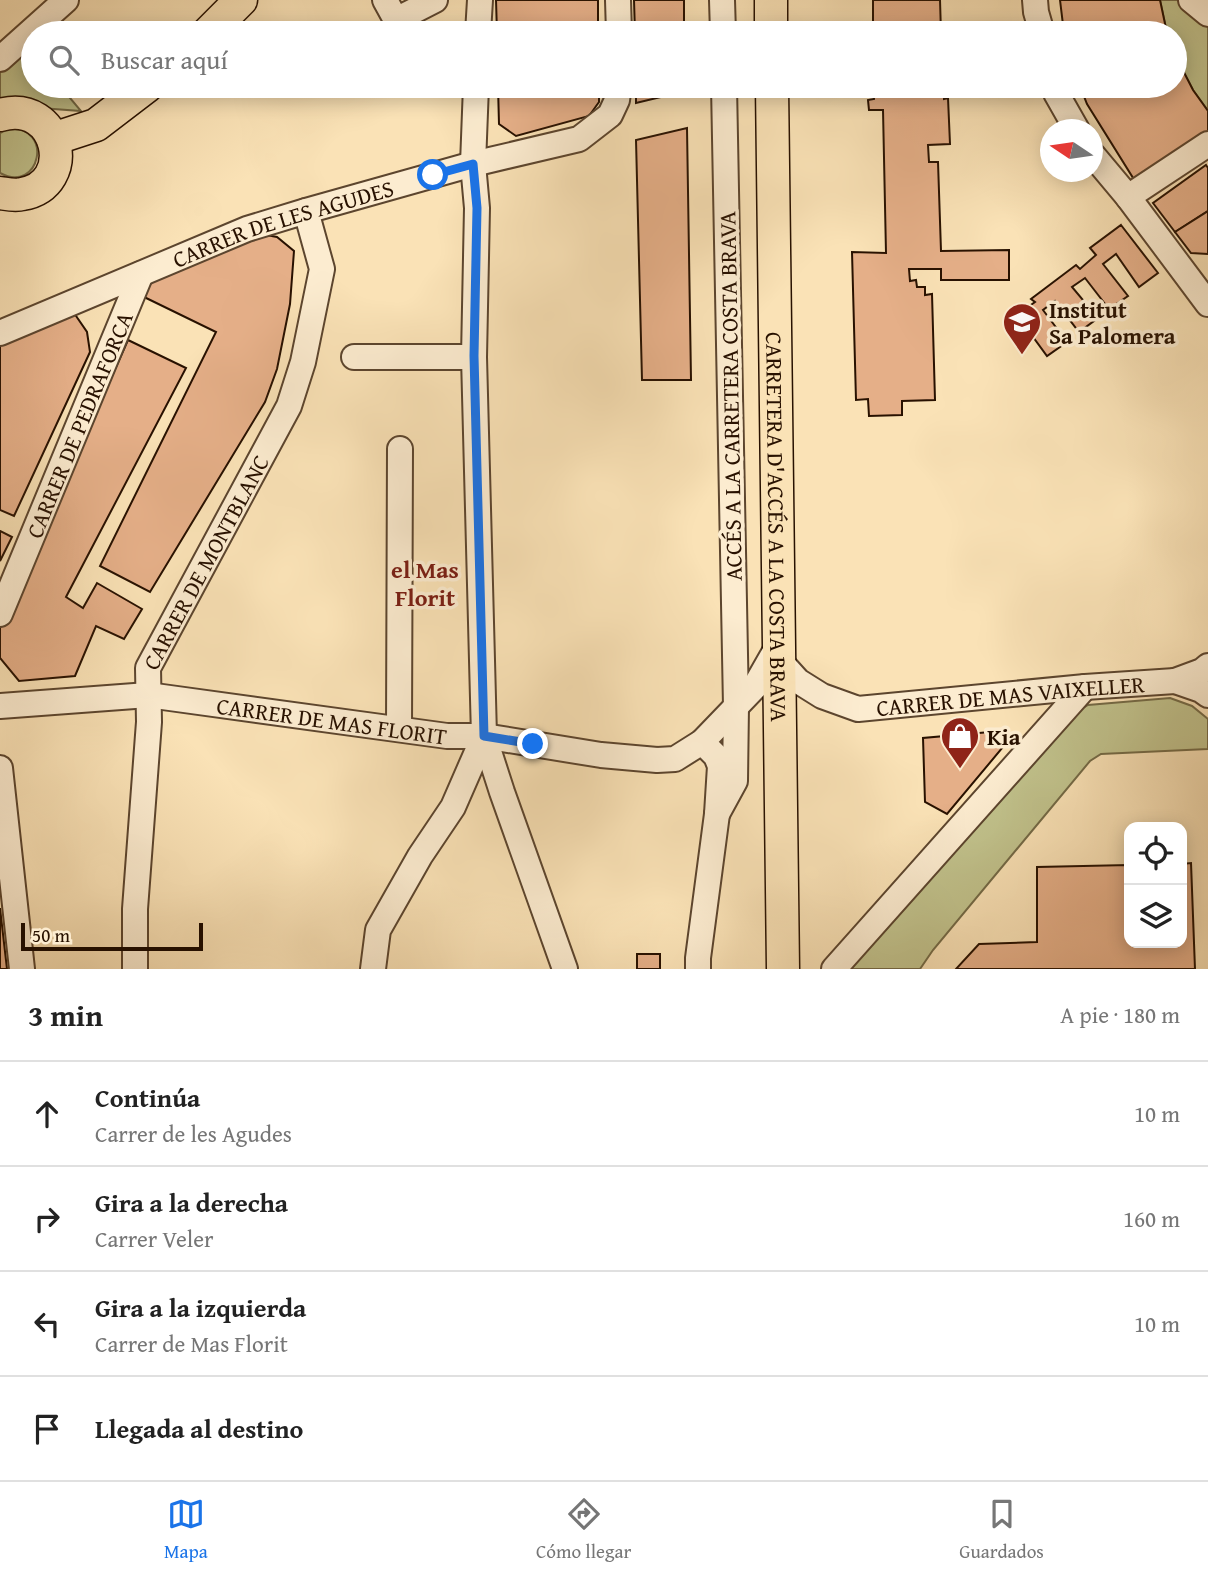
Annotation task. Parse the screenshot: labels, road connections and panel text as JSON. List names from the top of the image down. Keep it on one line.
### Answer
{"streets":{"main road":["CARRETERA D'ACCÉS A LA COSTA BRAVA"],"street":["CARRER DE LES AGUDES","ACCÉS A LA CARRETERA COSTA BRAVA","CARRER DE PEDRAFORCA","CARRER DE MONTBLANC","CARRER DE MAS VAIXELLER","CARRER DE MAS FLORIT"]},"crossings":[["CARRER DE LES AGUDES","CARRER DE PEDRAFORCA"],["CARRER DE LES AGUDES","CARRER DE MONTBLANC"],["ACCÉS A LA CARRETERA COSTA BRAVA","CARRER DE MAS FLORIT"],["CARRETERA D'ACCÉS A LA COSTA BRAVA","CARRER DE MAS VAIXELLER"],["CARRETERA D'ACCÉS A LA COSTA BRAVA","CARRER DE MAS FLORIT"],["CARRER DE MONTBLANC","CARRER DE MAS FLORIT"],["CARRER DE MAS VAIXELLER","CARRER DE MAS FLORIT"]],"districts":["el Mas Florit"],"places":{"school or university":["Institut Sa Palomera"],"shop":["Kia"]},"scale_bar":"50 m","north":"left","page":{"search":"Buscar aquí","scale":"50 m","heading":["3 min","A pie · 180 m"],"list":[["Continúa","Carrer de les Agudes","10 m"],["Gira a la derecha","Carrer Veler","160 m"],["Gira a la izquierda","Carrer de Mas Florit","10 m"],"Llegada al destino"],"nav":["Mapa","Cómo llegar","Guardados"]}}
